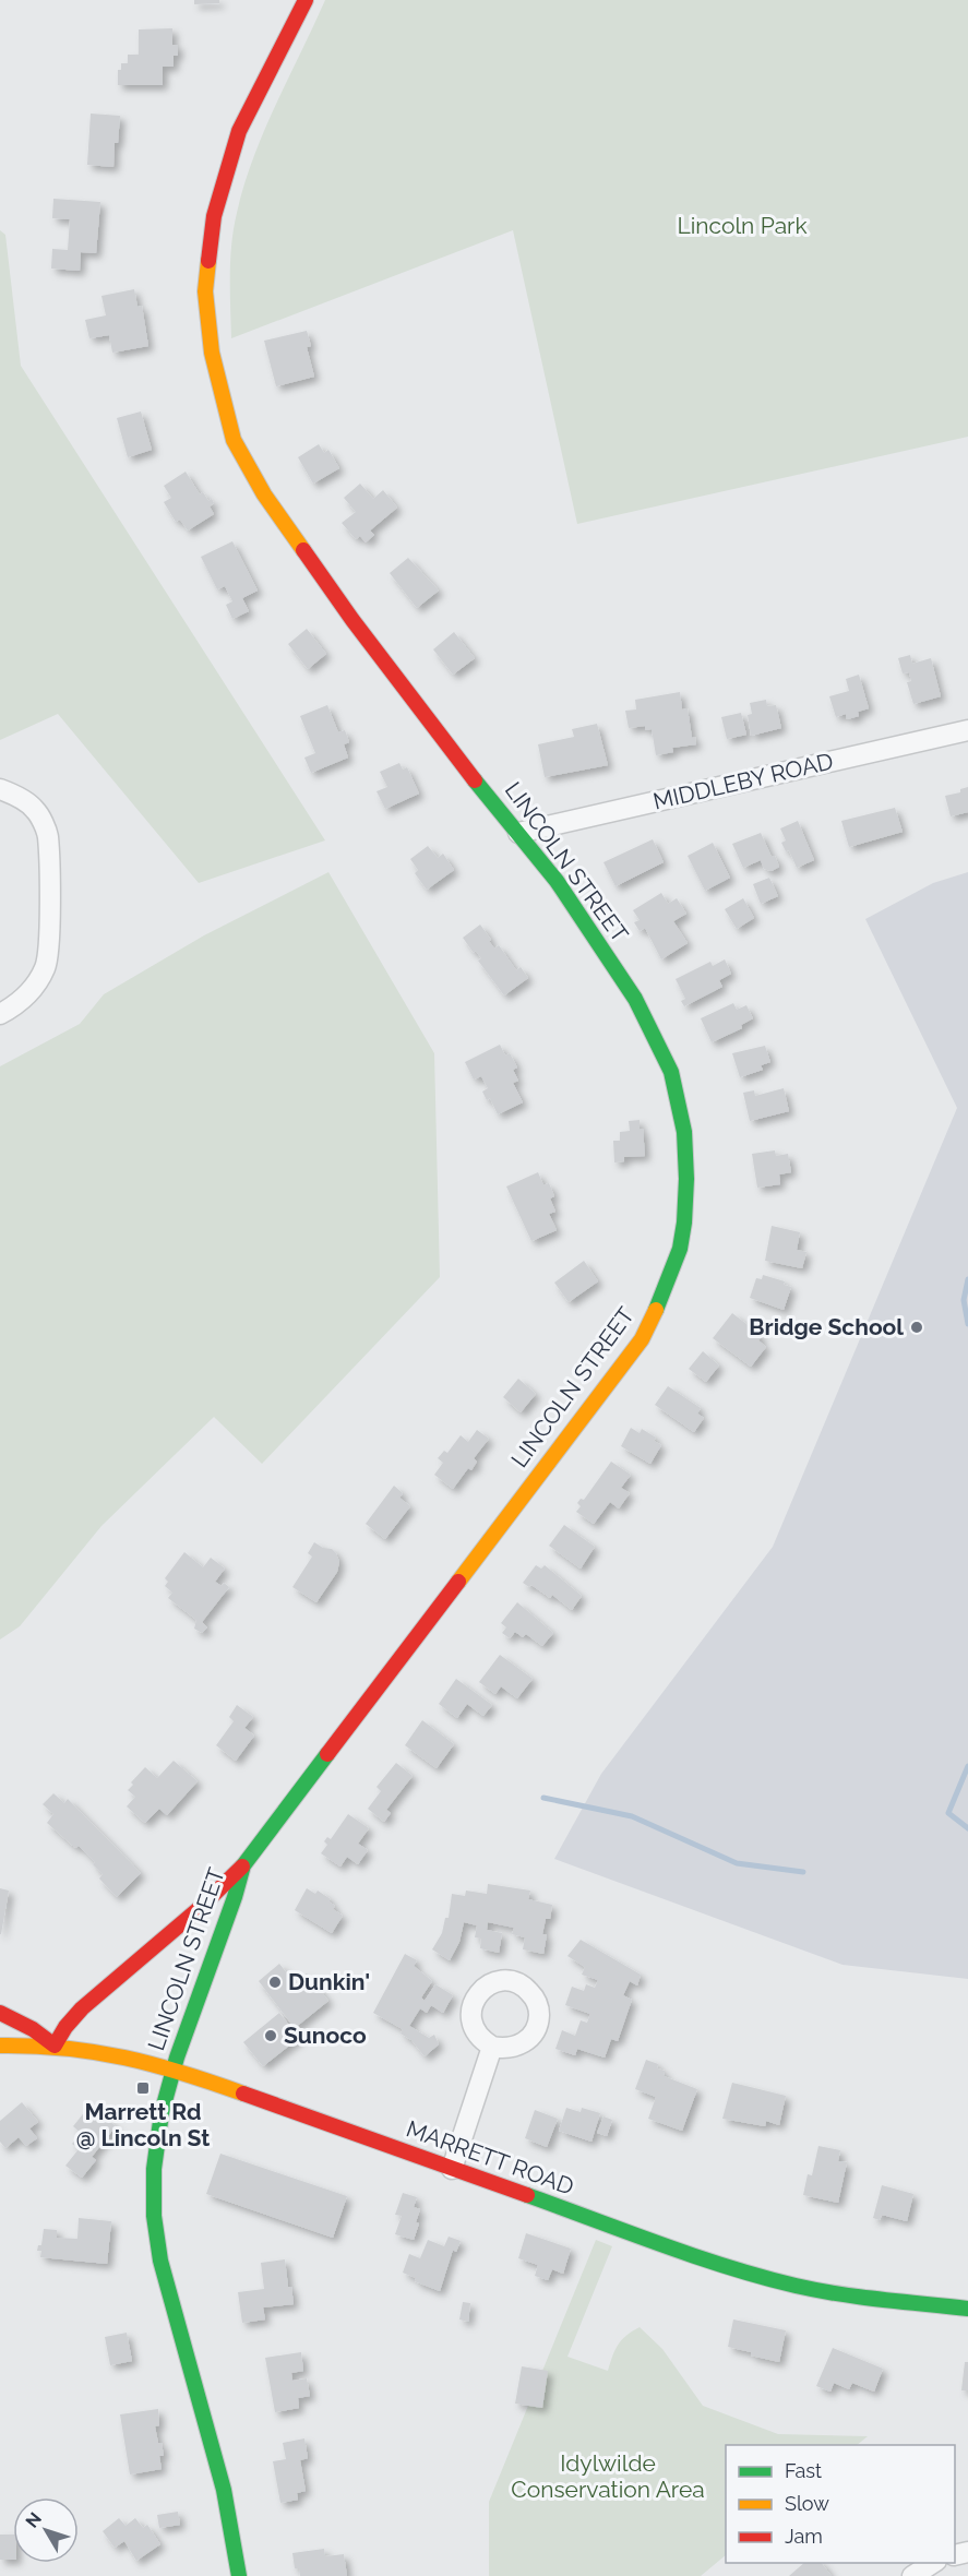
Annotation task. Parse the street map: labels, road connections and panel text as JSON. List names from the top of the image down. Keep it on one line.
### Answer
{"streets":{"street":["MIDDLEBY ROAD","LINCOLN STREET","MARRETT ROAD"]},"crossings":[["MIDDLEBY ROAD","LINCOLN STREET"],["LINCOLN STREET","MARRETT ROAD"]],"parks":["Lincoln Park","Idylwilde Conservation Area"],"places":{"other":["Bridge School","Dunkin'","Sunoco"],"transit":["Marrett Rd @ Lincoln St"]},"legend":["Fast","Slow","Jam"],"north":"top left"}
